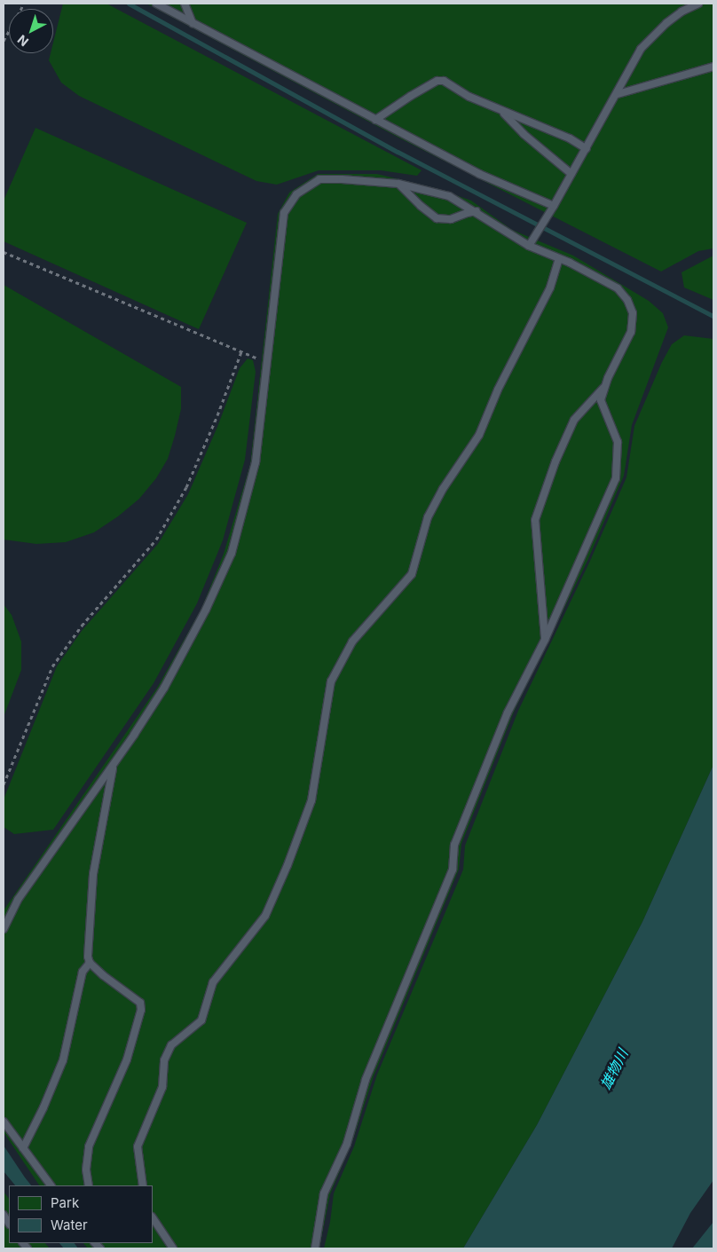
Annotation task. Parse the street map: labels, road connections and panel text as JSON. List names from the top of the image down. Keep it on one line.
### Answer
{"water":["雄物川"],"legend":["Park","Water"],"north":"bottom left"}
